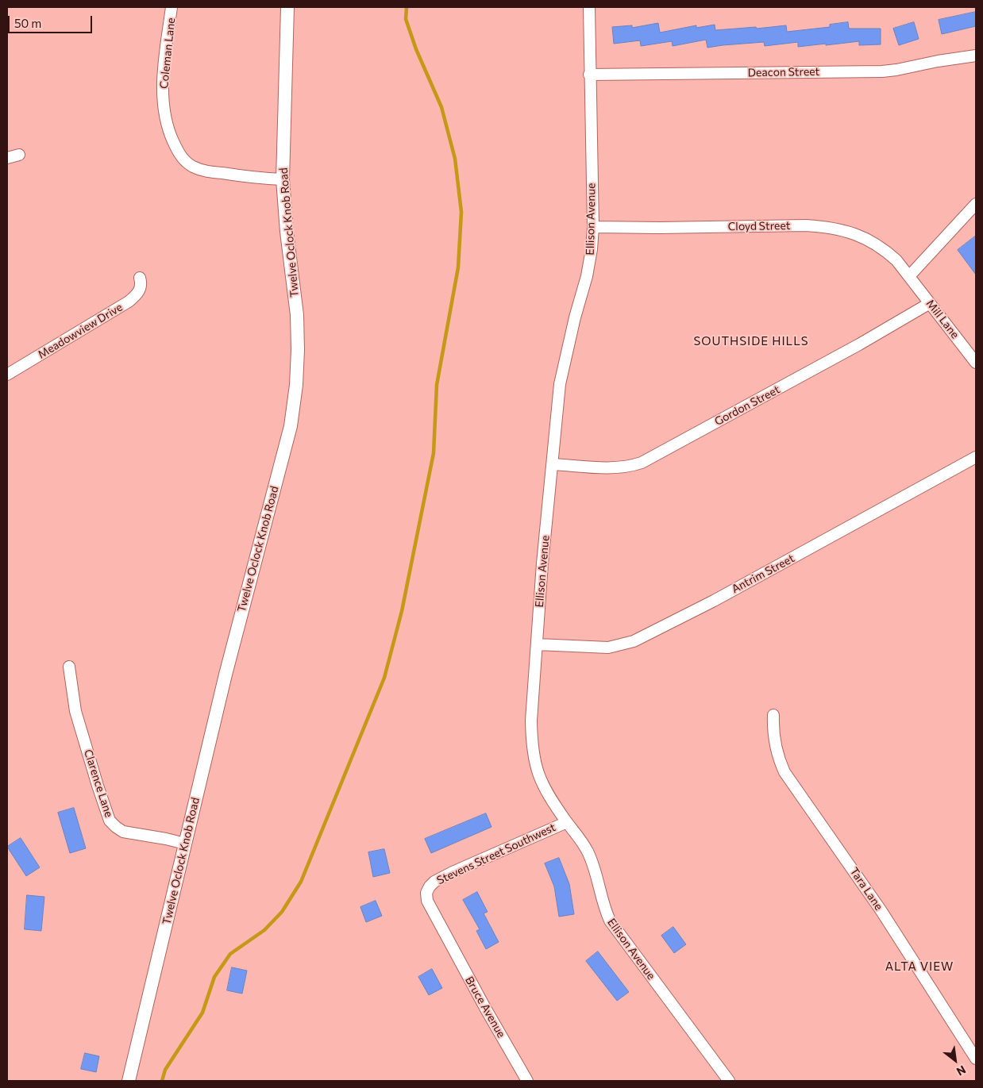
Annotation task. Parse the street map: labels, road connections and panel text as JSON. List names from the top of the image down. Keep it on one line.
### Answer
{"streets":{"street":["Coleman Lane","Deacon Street","Ellison Avenue","Cloyd Street","Twelve Oclock Knob Road","Mill Lane","Meadowview Drive","Gordon Street","Antrim Street","Clarence Lane","Stevens Street Southwest","Tara Lane","Bruce Avenue"]},"crossings":[["Coleman Lane","Twelve Oclock Knob Road"],["Deacon Street","Ellison Avenue"],["Ellison Avenue","Cloyd Street"],["Ellison Avenue","Gordon Street"],["Ellison Avenue","Antrim Street"],["Ellison Avenue","Stevens Street Southwest"],["Cloyd Street","Mill Lane"],["Twelve Oclock Knob Road","Clarence Lane"],["Mill Lane","Gordon Street"],["Stevens Street Southwest","Bruce Avenue"]],"districts":["SOUTHSIDE HILLS","ALTA VIEW"],"scale_bar":"50 m","north":"bottom right"}
